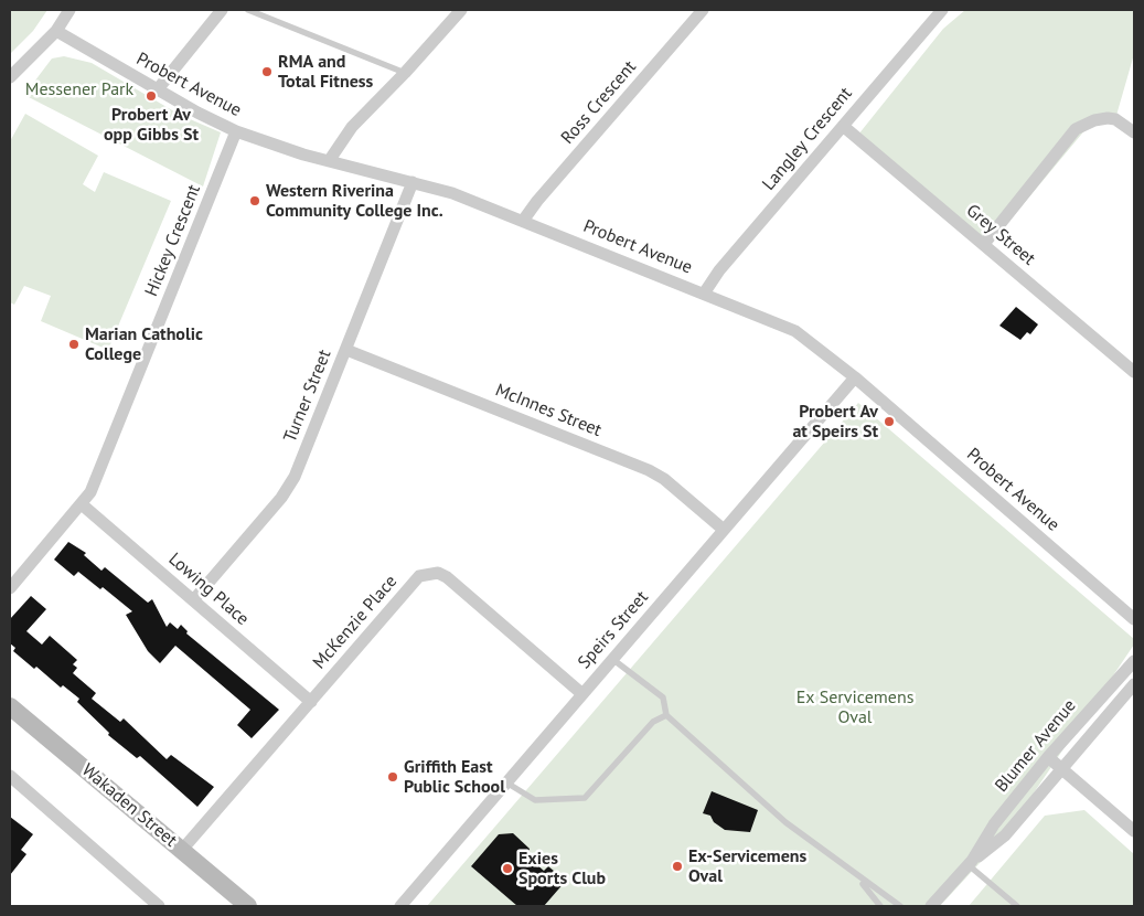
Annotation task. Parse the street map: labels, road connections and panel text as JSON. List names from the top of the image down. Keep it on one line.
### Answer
{"streets":{"main road":["Wakaden Street"],"street":["Probert Avenue","Ross Crescent","Langley Crescent","Grey Street","Hickey Crescent","Turner Street","McInnes Street","Lowing Place","McKenzie Place","Speirs Street","Blumer Avenue"]},"crossings":[["Probert Avenue","Ross Crescent"],["Probert Avenue","Langley Crescent"],["Probert Avenue","Hickey Crescent"],["Probert Avenue","Turner Street"],["Probert Avenue","Speirs Street"],["Langley Crescent","Grey Street"],["Hickey Crescent","Lowing Place"],["Turner Street","McInnes Street"],["Turner Street","Lowing Place"],["McInnes Street","Speirs Street"],["Lowing Place","McKenzie Place"],["McKenzie Place","Speirs Street"],["McKenzie Place","Wakaden Street"]],"parks":["Messener Park","Ex Servicemens Oval"],"places":["RMA and Total Fitness","Probert Av opp Gibbs St","Western Riverina Community College Inc.","Marian Catholic College","Probert Av at Speirs St","Griffith East Public School","Ex-Servicemens Oval","Exies Sports Club"]}
